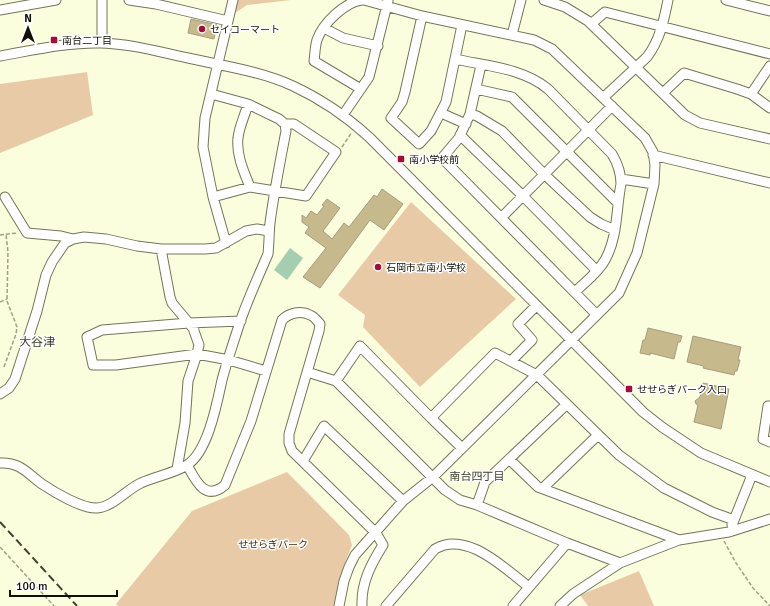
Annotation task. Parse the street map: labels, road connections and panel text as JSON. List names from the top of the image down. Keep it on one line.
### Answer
{"districts":["大谷津","南台四丁目"],"parks":["せせらぎパーク"],"places":{"other":["セイコーマート","石岡市立南小学校"],"transit":["南台二丁目","南小学校前","せせらぎパーク入口"]},"scale_bar":"100 m","north":"top"}
